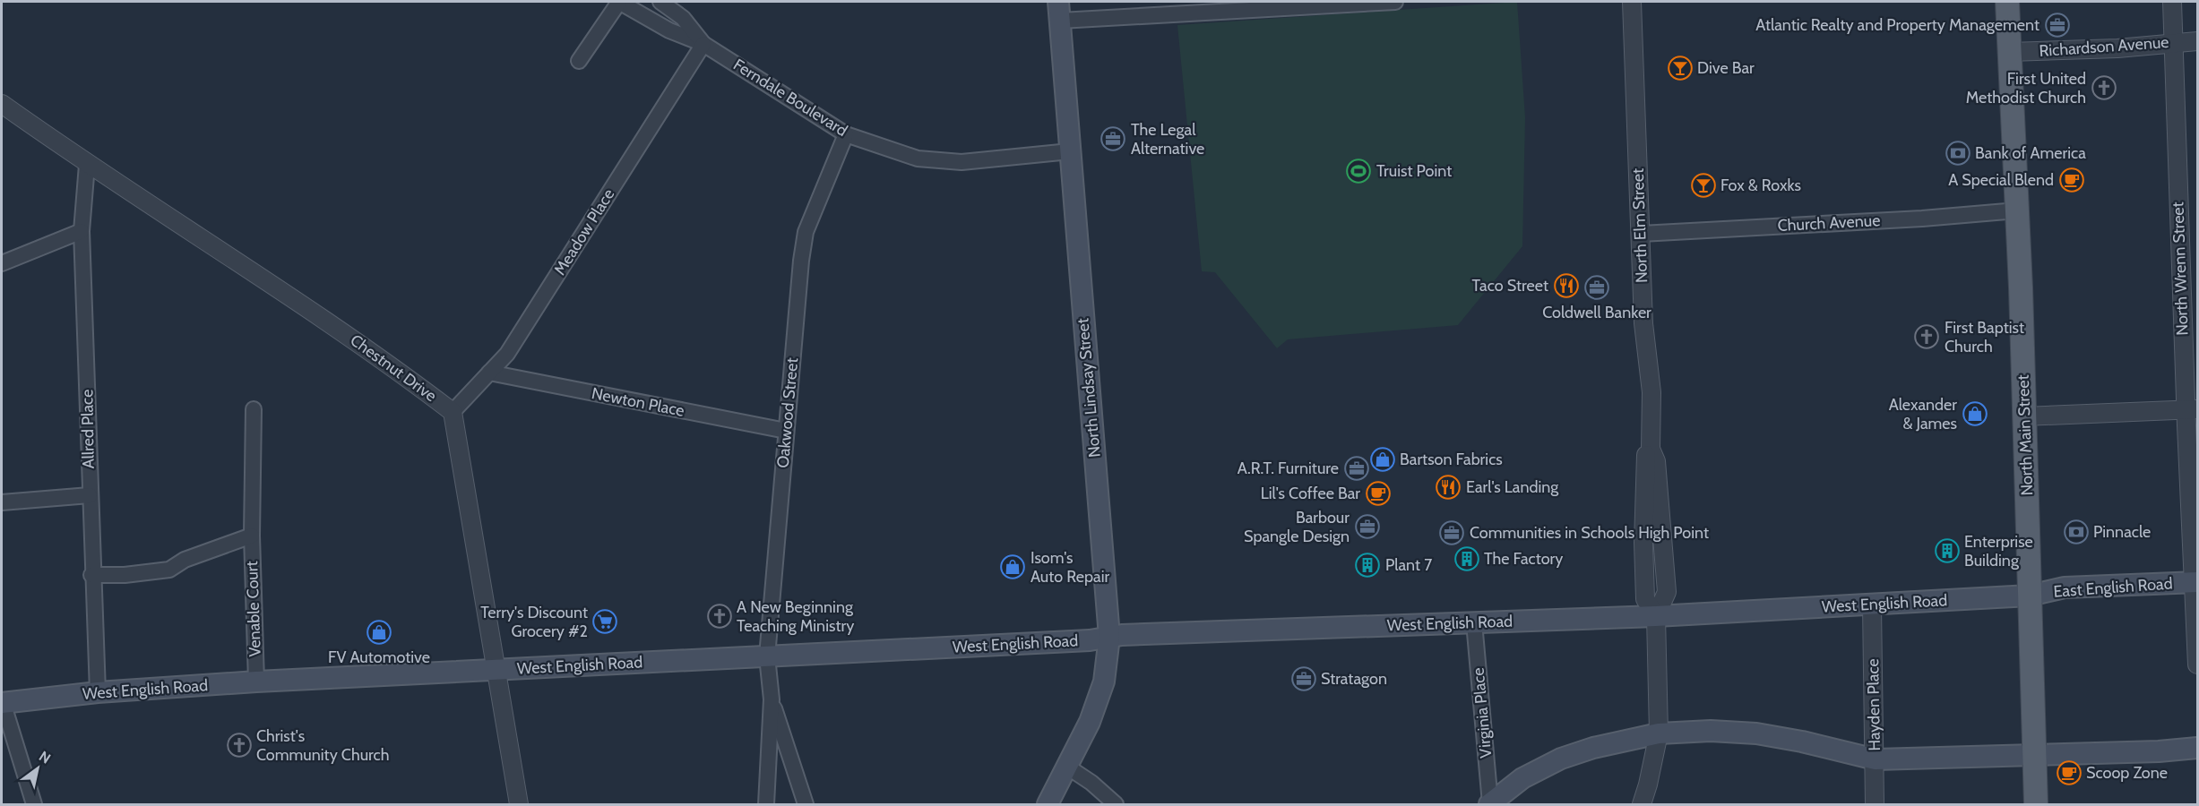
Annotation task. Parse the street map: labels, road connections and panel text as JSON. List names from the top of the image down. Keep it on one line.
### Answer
{"streets":{"main road":["North Lindsay Street","North Main Street","East English Road","West English Road"],"street":["Richardson Avenue","Ferndale Boulevard","Church Avenue","North Elm Street","Meadow Place","North Wrenn Street","Chestnut Drive","Newton Place","Oakwood Street","Allred Place","Venable Court","Hayden Place","Virginia Place"]},"crossings":[["Richardson Avenue","North Wrenn Street"],["Richardson Avenue","North Main Street"],["Ferndale Boulevard","Meadow Place"],["Ferndale Boulevard","North Lindsay Street"],["Ferndale Boulevard","Oakwood Street"],["Church Avenue","North Elm Street"],["Church Avenue","North Main Street"],["North Elm Street","West English Road"],["Meadow Place","Chestnut Drive"],["Meadow Place","Newton Place"],["North Wrenn Street","East English Road"],["Chestnut Drive","Allred Place"],["Chestnut Drive","West English Road"],["North Lindsay Street","West English Road"],["Newton Place","Oakwood Street"],["Oakwood Street","West English Road"],["Allred Place","West English Road"],["Allred Place","Venable Court"],["North Main Street","East English Road"],["North Main Street","West English Road"],["East English Road","West English Road"],["West English Road","Venable Court"],["West English Road","Hayden Place"],["West English Road","Virginia Place"]],"places":{"office":["Atlantic Realty and Property Management","The Legal Alternative","Coldwell Banker","A.R.T. Furniture","Barbour Spangle Design","Communities in Schools High Point","Stratagon"],"bar":["Dive Bar","Fox & Roxks"],"church":["First United Methodist Church","First Baptist Church","A New Beginning Teaching Ministry","Christ's Community Church"],"bank":["Bank of America","Pinnacle"],"sports":["Truist Point"],"cafe":["A Special Blend","Lil's Coffee Bar","Scoop Zone"],"restaurant":["Taco Street","Earl's Landing"],"shop":["Alexander & James","Bartson Fabrics","Isom's Auto Repair","FV Automotive"],"building":["Enterprise Building","The Factory","Plant 7"],"supermarket":["Terry's Discount Grocery #2"]},"north":"top right"}
